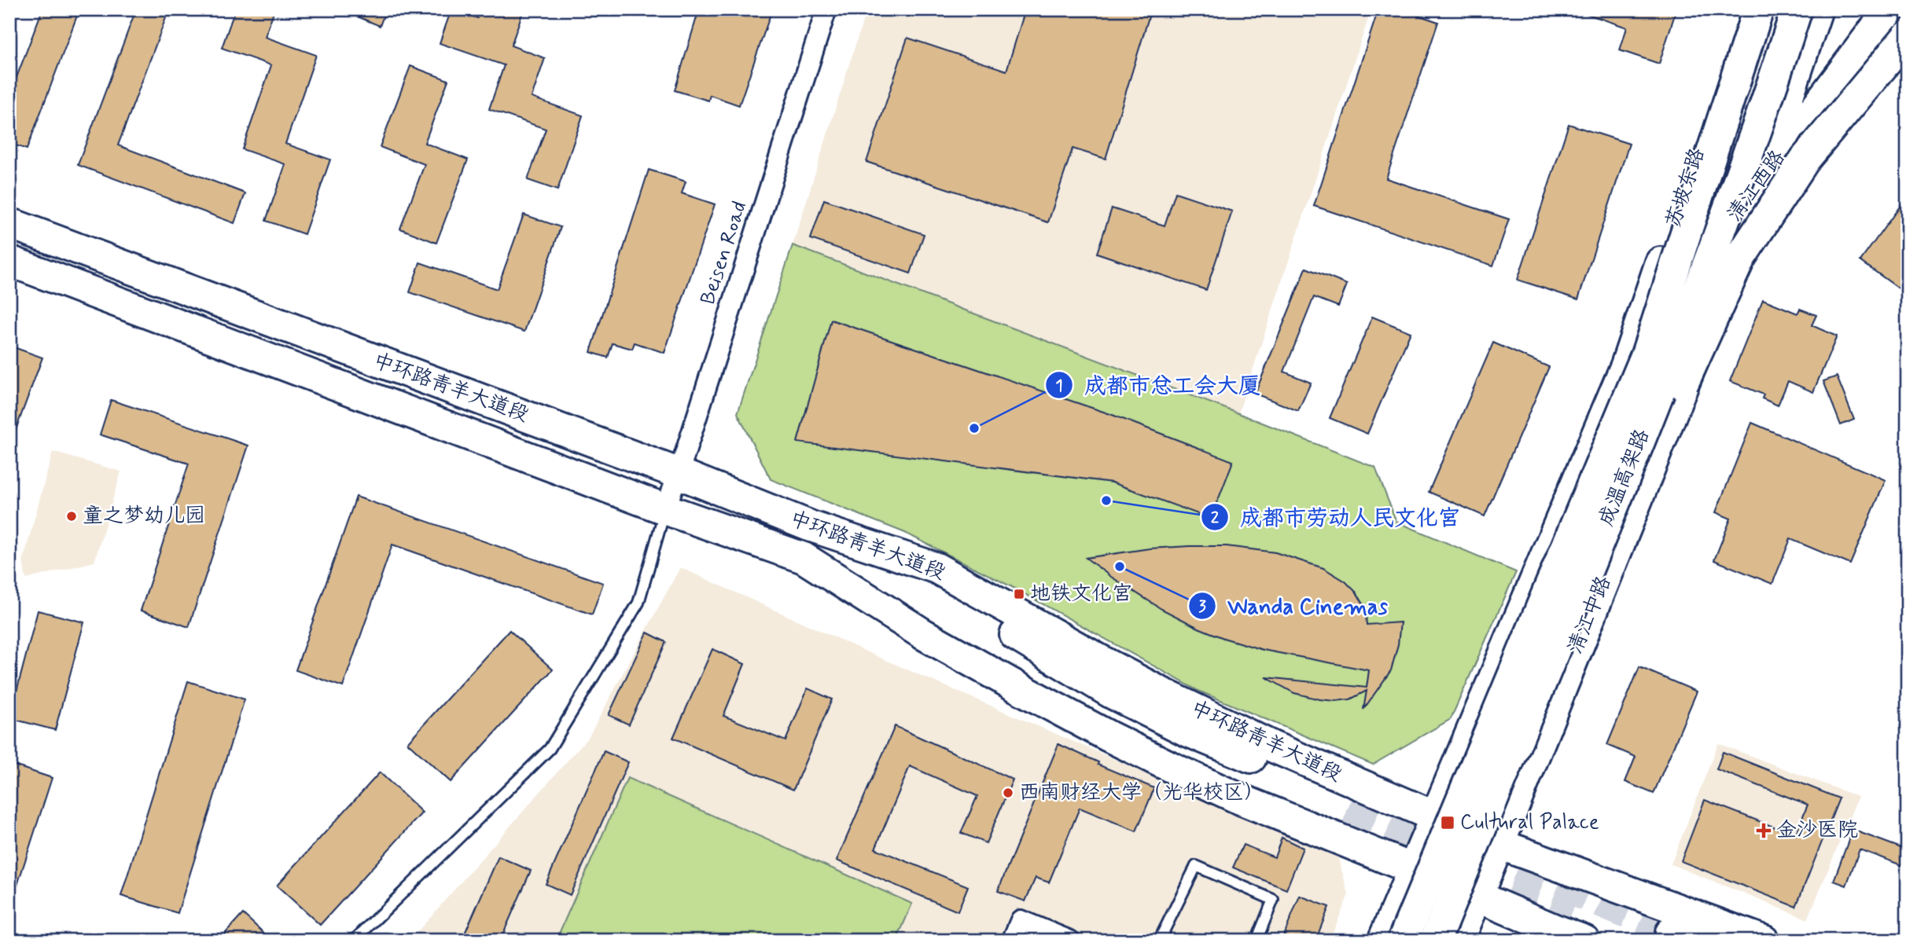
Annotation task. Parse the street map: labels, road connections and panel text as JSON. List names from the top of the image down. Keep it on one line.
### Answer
{"streets":{"main road":["清江西路","苏坡东路","中环路青羊大道段","成温高架路","清江中路"],"street":["Beisen Road"]},"crossings":[["清江西路","苏坡东路"],["清江西路","清江中路"],["Beisen Road","中环路青羊大道段"],["中环路青羊大道段","清江中路"]],"places":{"other":["成都市总工会大厦","成都市劳动人民文化宫","童之梦幼儿园","Wanda Cinemas","西南财经大学（光华校区）"],"transit":["地铁文化宫","Cultural Palace"],"health":["金沙医院"]}}
